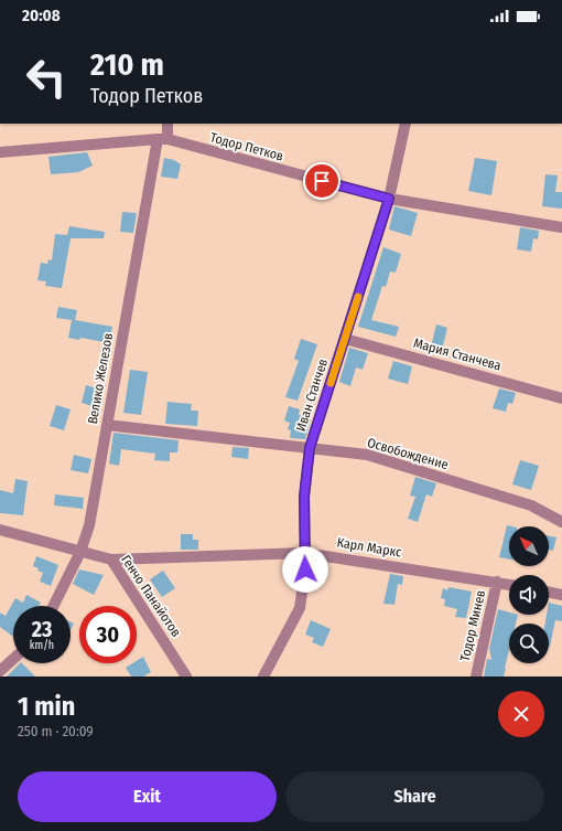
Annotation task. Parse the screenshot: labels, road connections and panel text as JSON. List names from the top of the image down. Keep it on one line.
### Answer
{"streets":{"street":["Тодор Петков","Мария Станчева","Велико Железов","Иван Станчев","Освобождение","Карл Маркс","Генчо Панайотов","Тодор Минев"]},"crossings":[["Тодор Петков","Велико Железов"],["Тодор Петков","Иван Станчев"],["Мария Станчева","Иван Станчев"],["Велико Железов","Освобождение"],["Велико Железов","Генчо Панайотов"],["Иван Станчев","Освобождение"],["Иван Станчев","Карл Маркс"],["Карл Маркс","Генчо Панайотов"],["Карл Маркс","Тодор Минев"]],"north":"top left","page":{"status":"20:08","turn":["210 m","Тодор Петков"],"speed":"23 km/h","limit":"30","heading":["1 min","250 m · 20:09"],"buttons":["Exit","Share"]}}
